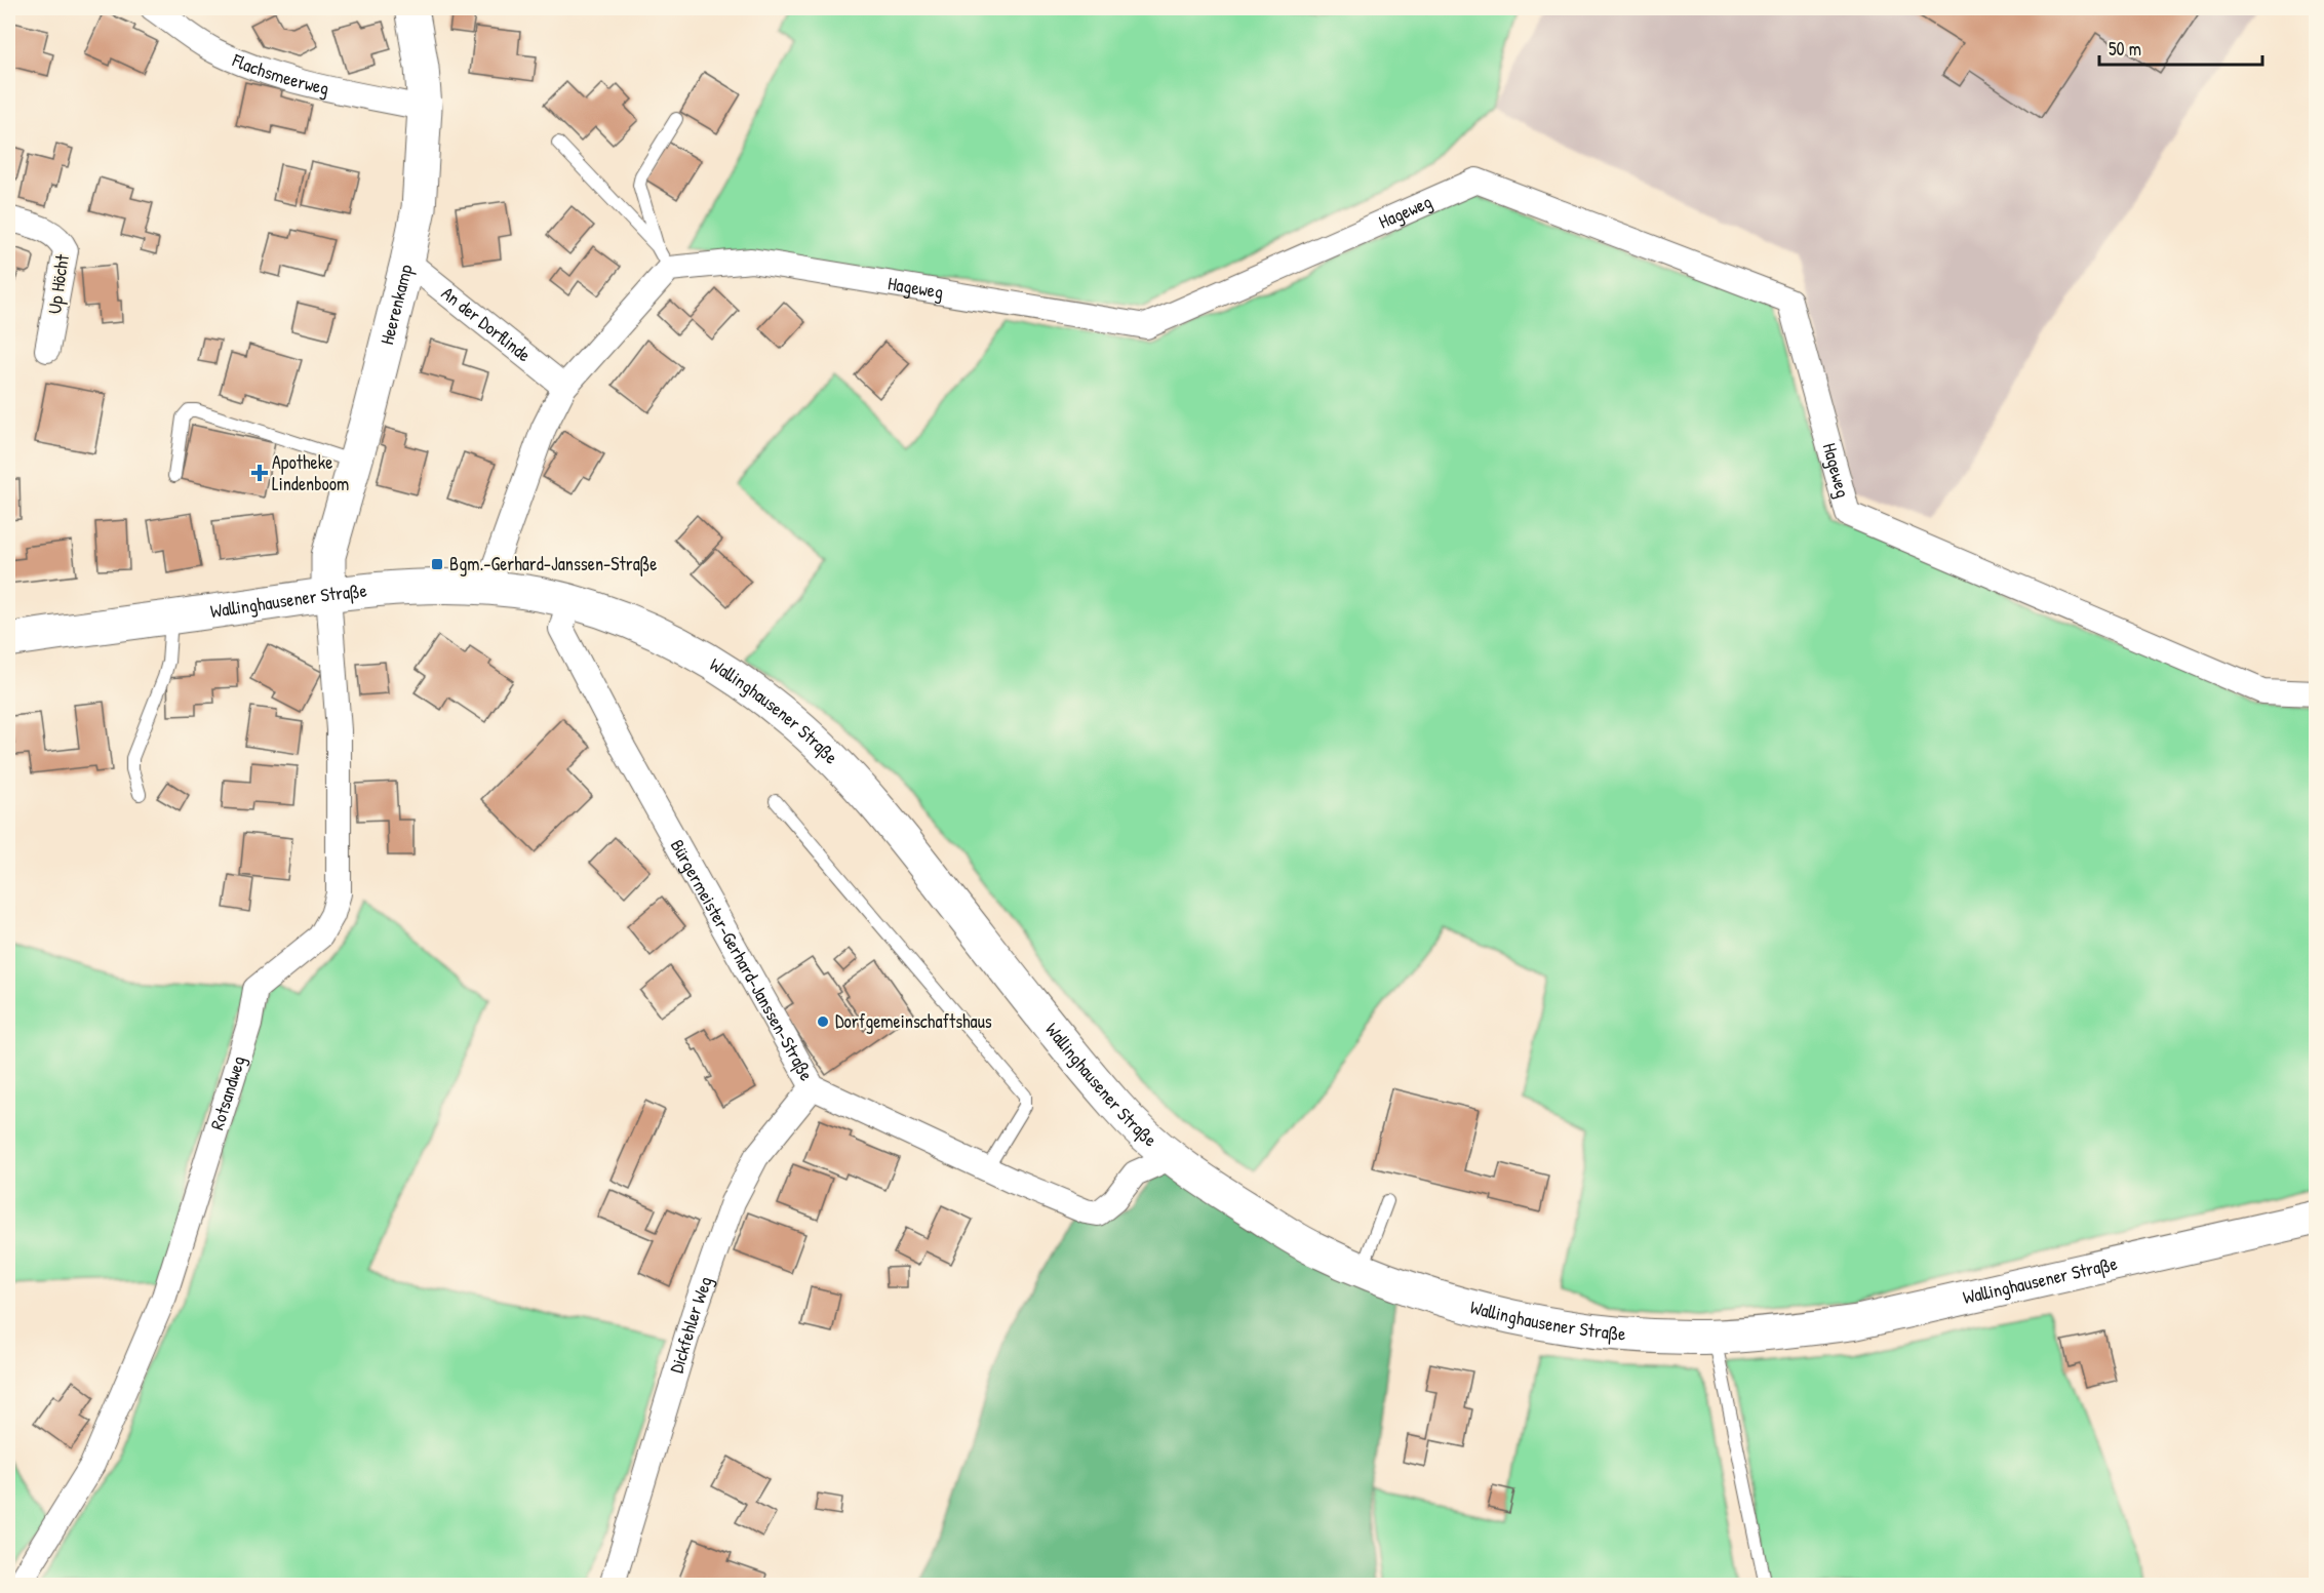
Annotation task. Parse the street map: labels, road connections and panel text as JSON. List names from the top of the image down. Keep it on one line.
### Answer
{"streets":{"street":["Flachsmeerweg","Hageweg","Up Höcht","Heerenkamp","An der Dorflinde","Wallinghausener Straße","Bürgermeister-Gerhard-Janssen-Straße","Rotsandweg","Dickfehler Weg"]},"crossings":[["Flachsmeerweg","Heerenkamp"],["Heerenkamp","An der Dorflinde"],["Heerenkamp","Wallinghausener Straße"],["Heerenkamp","Rotsandweg"],["Wallinghausener Straße","Bürgermeister-Gerhard-Janssen-Straße"],["Wallinghausener Straße","Rotsandweg"],["Bürgermeister-Gerhard-Janssen-Straße","Dickfehler Weg"]],"places":{"health":["Apotheke Lindenboom"],"transit":["Bgm.-Gerhard-Janssen-Straße"],"other":["Dorfgemeinschaftshaus"]},"scale_bar":"50 m"}
